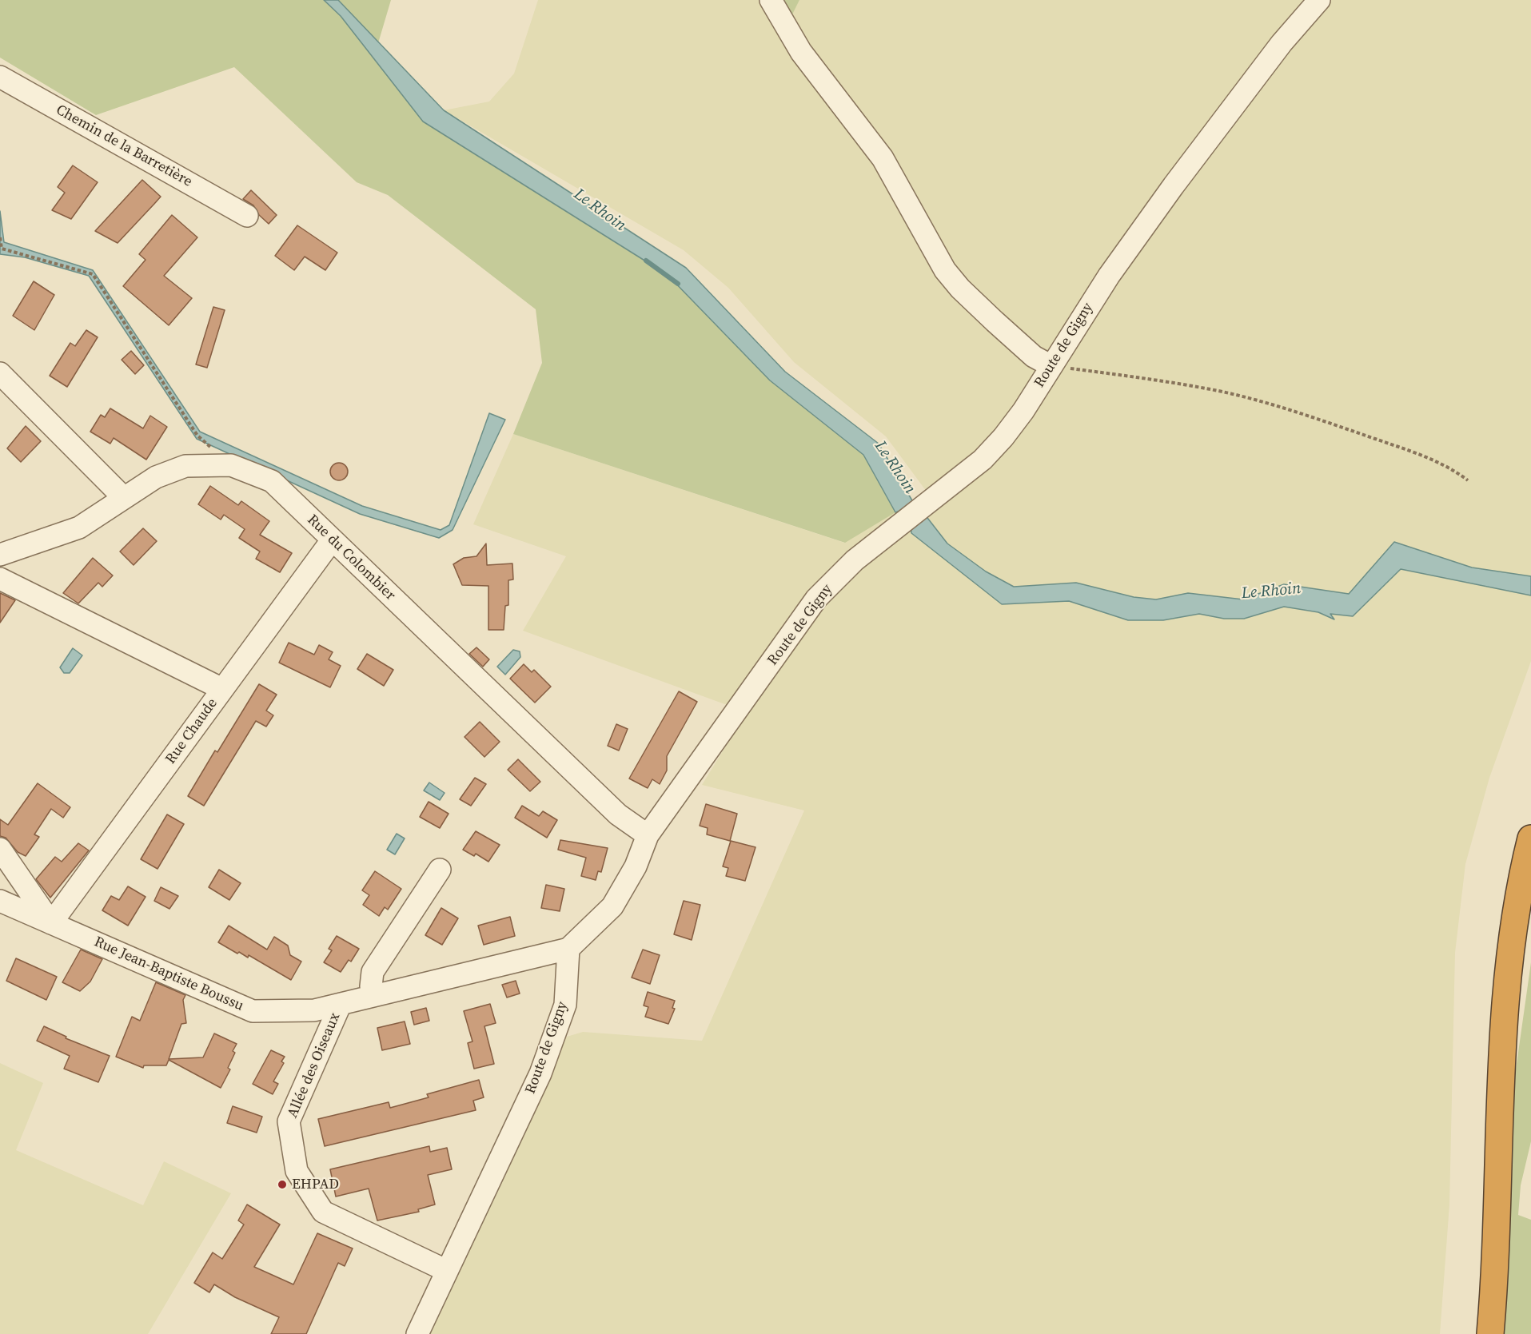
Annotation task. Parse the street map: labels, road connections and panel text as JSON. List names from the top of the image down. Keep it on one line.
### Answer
{"streets":{"street":["Chemin de la Barretière","Route de Gigny","Rue du Colombier","Rue Chaude","Rue Jean-Baptiste Boussu","Allée des Oiseaux"]},"crossings":[["Route de Gigny","Rue du Colombier"],["Route de Gigny","Rue Jean-Baptiste Boussu"],["Route de Gigny","Allée des Oiseaux"],["Rue du Colombier","Rue Chaude"],["Rue Chaude","Rue Jean-Baptiste Boussu"],["Rue Jean-Baptiste Boussu","Allée des Oiseaux"]],"water":["Le Rhoin"],"places":["EHPAD"]}
